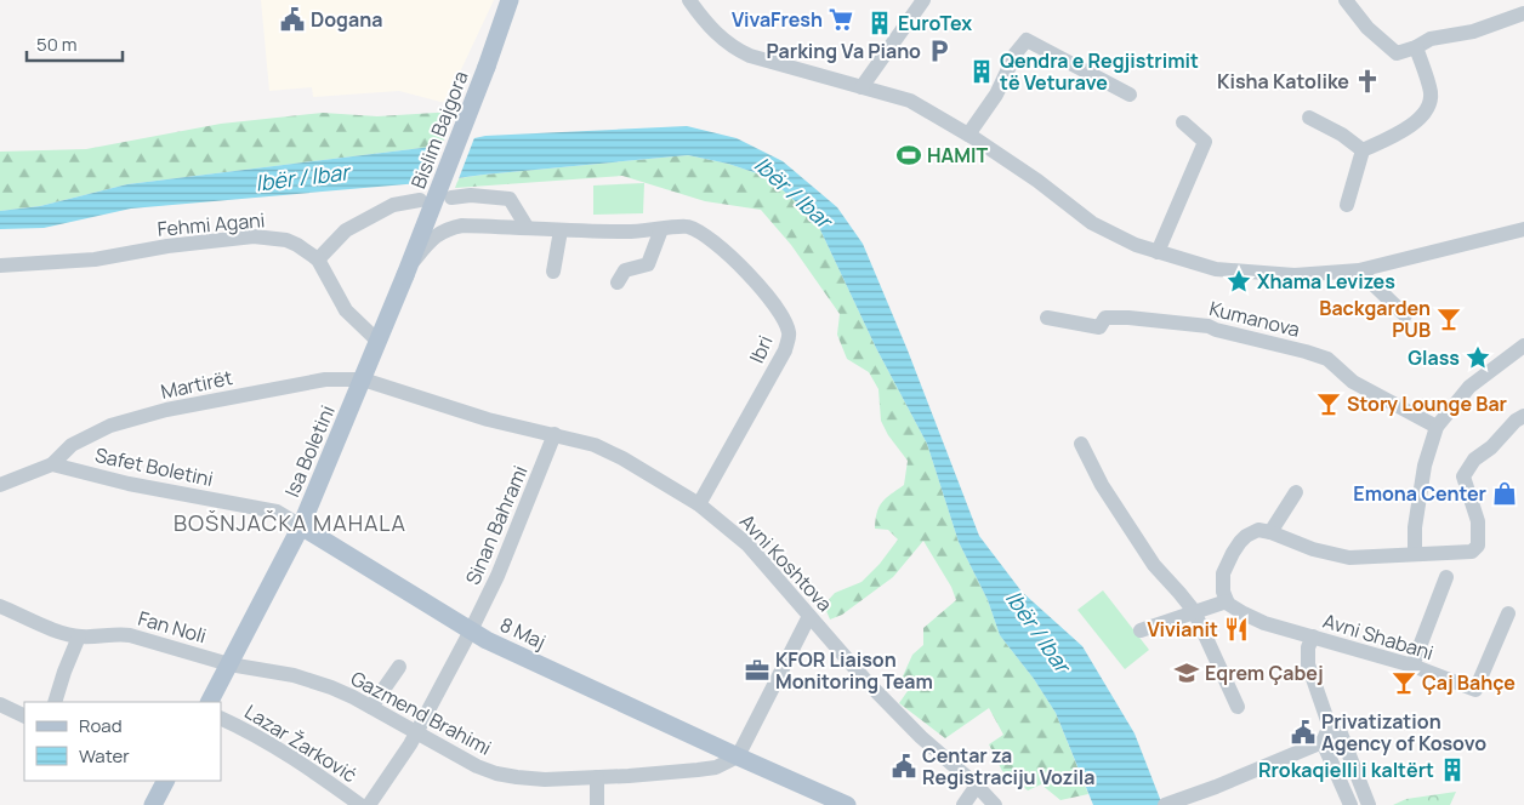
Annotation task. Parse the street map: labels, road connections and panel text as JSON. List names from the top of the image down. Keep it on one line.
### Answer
{"streets":{"main road":["Bislim Bajgora","Isa Boletini","8 Maj"],"street":["Fehmi Agani","Kumanova","Ibri","Martirët","Safet Boletini","Sinan Bahrami","Avni Koshtova","Fan Noli","Avni Shabani","Gazmend Brahimi","Lazar Žarković"]},"crossings":[["Bislim Bajgora","Ibri"],["Bislim Bajgora","Isa Boletini"],["Fehmi Agani","Isa Boletini"],["Ibri","Isa Boletini"],["Ibri","Avni Koshtova"],["Martirët","Isa Boletini"],["Martirët","Safet Boletini"],["Martirët","Avni Koshtova"],["Isa Boletini","Safet Boletini"],["Isa Boletini","Avni Koshtova"],["Isa Boletini","Fan Noli"],["Isa Boletini","8 Maj"],["Isa Boletini","Gazmend Brahimi"],["Safet Boletini","8 Maj"],["Sinan Bahrami","Avni Koshtova"],["Sinan Bahrami","8 Maj"],["Sinan Bahrami","Gazmend Brahimi"],["Fan Noli","Gazmend Brahimi"],["8 Maj","Gazmend Brahimi"]],"districts":["BOŠNJAČKA MAHALA"],"water":["Ibër / Ibar"],"places":{"public building":["Dogana","Privatization Agency of Kosovo","Centar za Registraciju Vozila"],"supermarket":["VivaFresh"],"building":["EuroTex","Qendra e Regjistrimit të Veturave","Rrokaqielli i kaltërt"],"parking":["Parking Va Piano"],"church":["Kisha Katolike"],"sports":["HAMIT"],"place":["Xhama Levizes","Glass"],"bar":["Backgarden PUB","Story Lounge Bar","Çaj Bahçe"],"shop":["Emona Center"],"restaurant":["Vivianit"],"office":["KFOR Liaison Monitoring Team"],"school or university":["Eqrem Çabej"]},"legend":["Road","Water"],"scale_bar":"50 m"}
